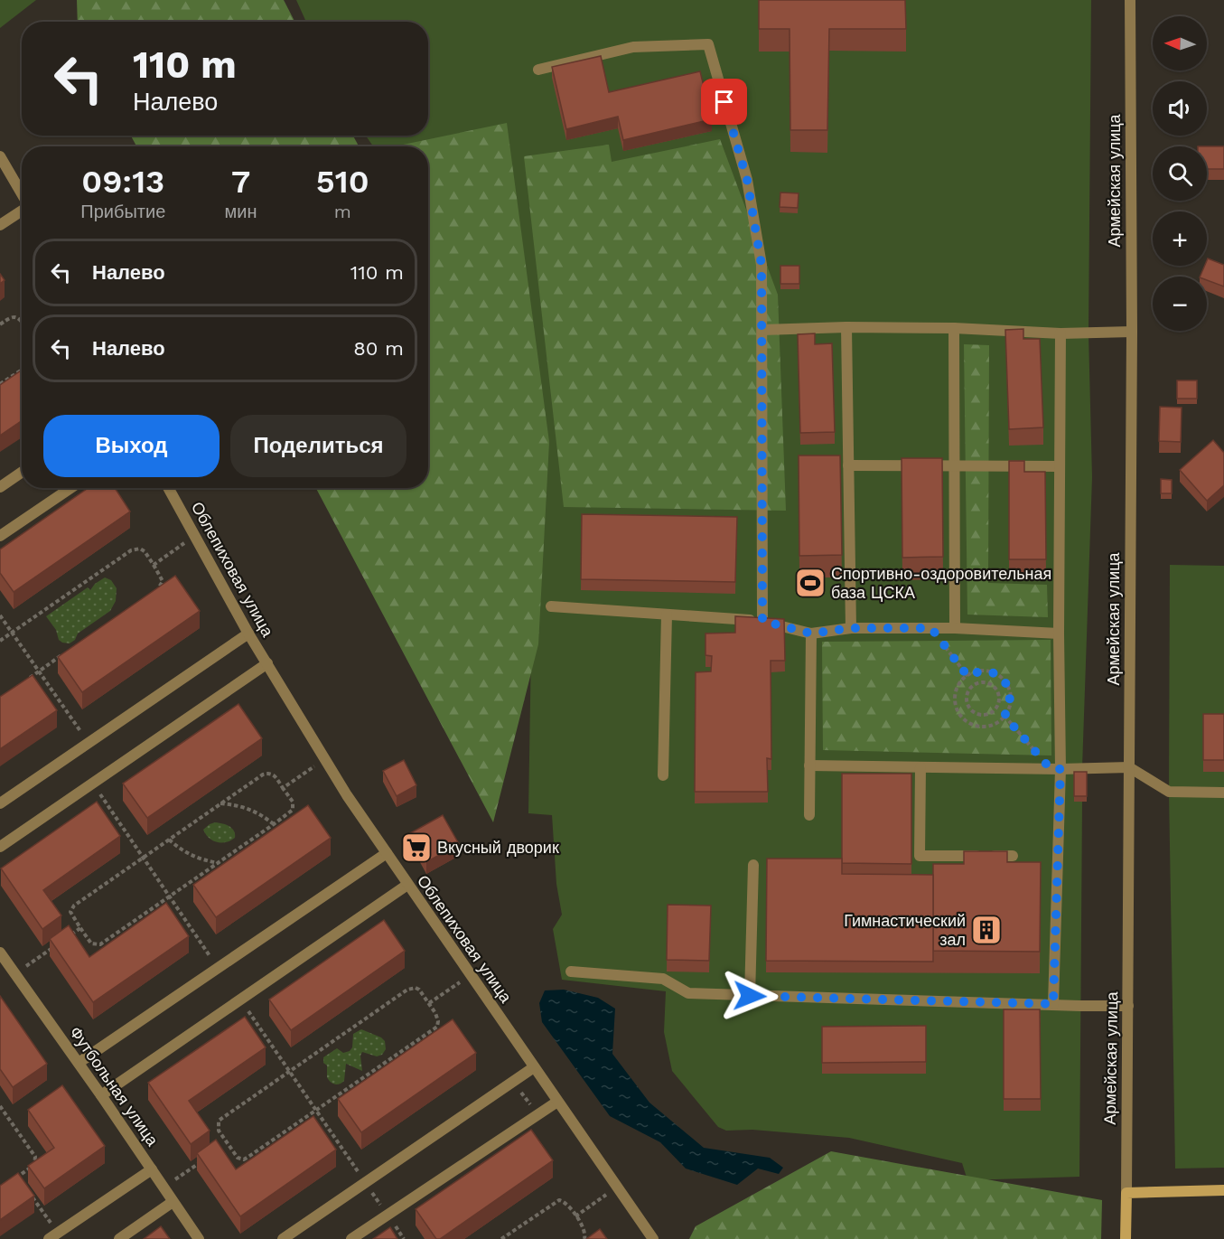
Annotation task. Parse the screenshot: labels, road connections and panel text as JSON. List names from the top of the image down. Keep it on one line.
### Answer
{"streets":{"street":["Армейская улица","Облепиховая улица","Футбольная улица"]},"places":{"sports":["Спортивно-оздоровительная база ЦСКА"],"supermarket":["Вкусный дворик"],"building":["Гимнастический зал"]},"north":"left","page":{"map_buttons":["+","−"],"turn":["110 m","Налево"],"eta":["09:13","Прибытие","7","мин","510","m"],"list":[{"name":"Налево","value":"110 m"},{"name":"Налево","value":"80 m"}],"buttons":["Выход","Поделиться"]}}
